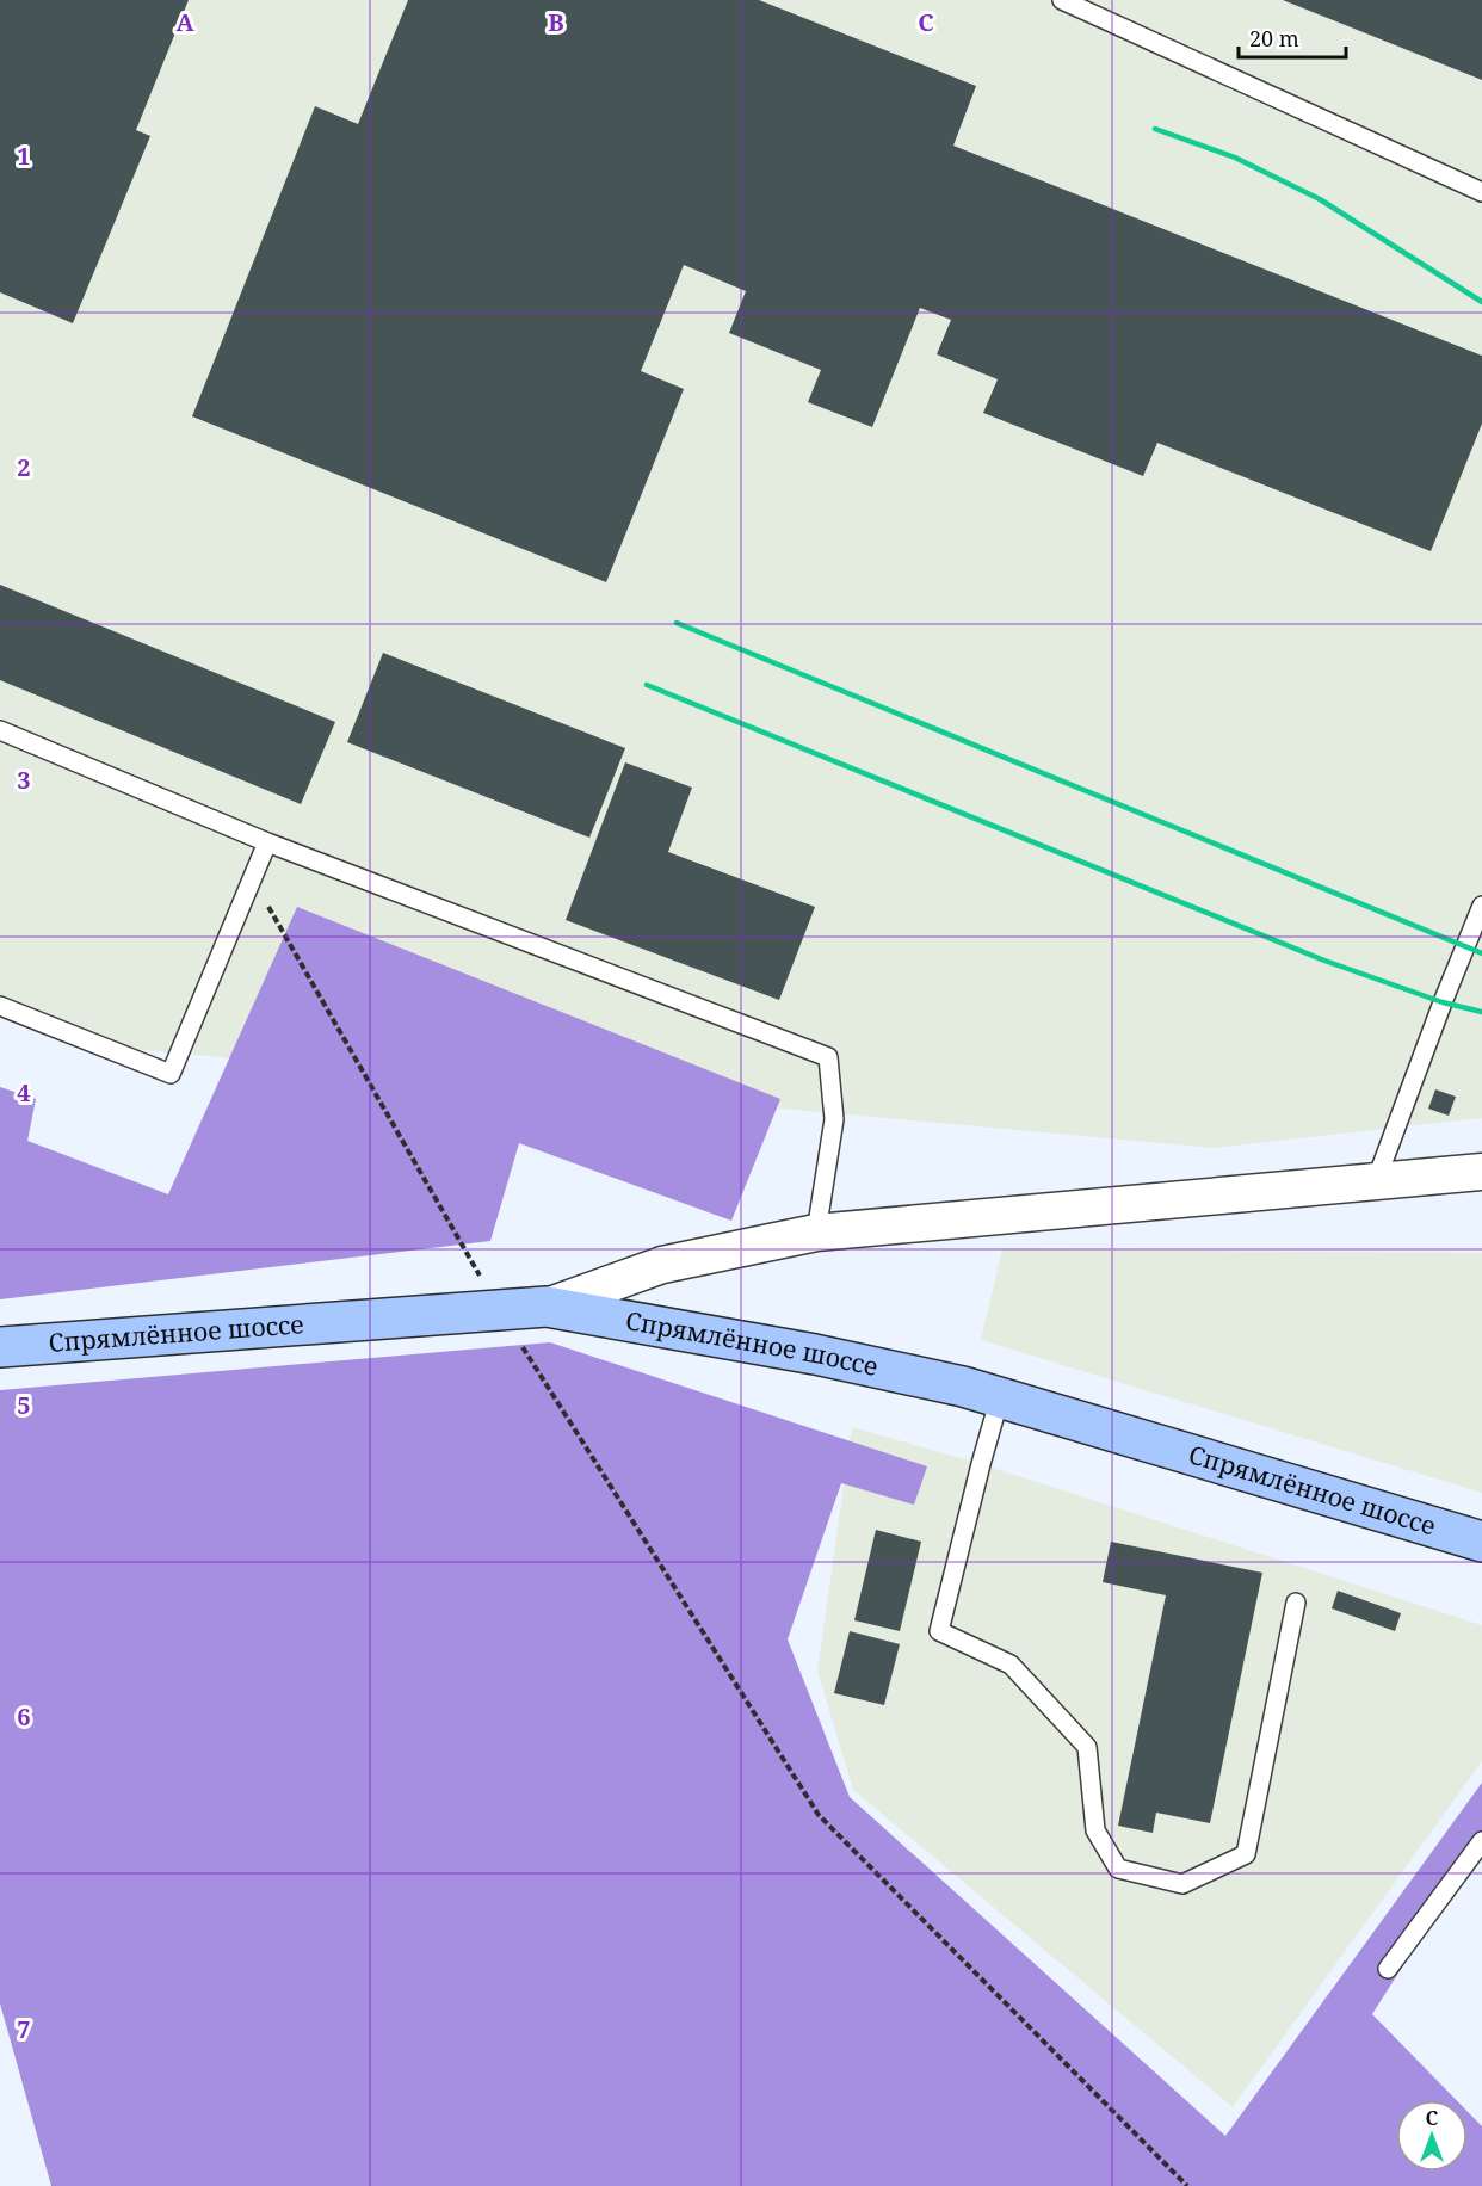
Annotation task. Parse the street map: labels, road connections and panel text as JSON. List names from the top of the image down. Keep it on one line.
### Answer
{"streets":{"main road":["Спрямлённое шоссе"]},"scale_bar":"20 m","north":"top","grid":{"columns":["A","B","C"],"rows":["1","2","3","4","5","6","7"]}}
